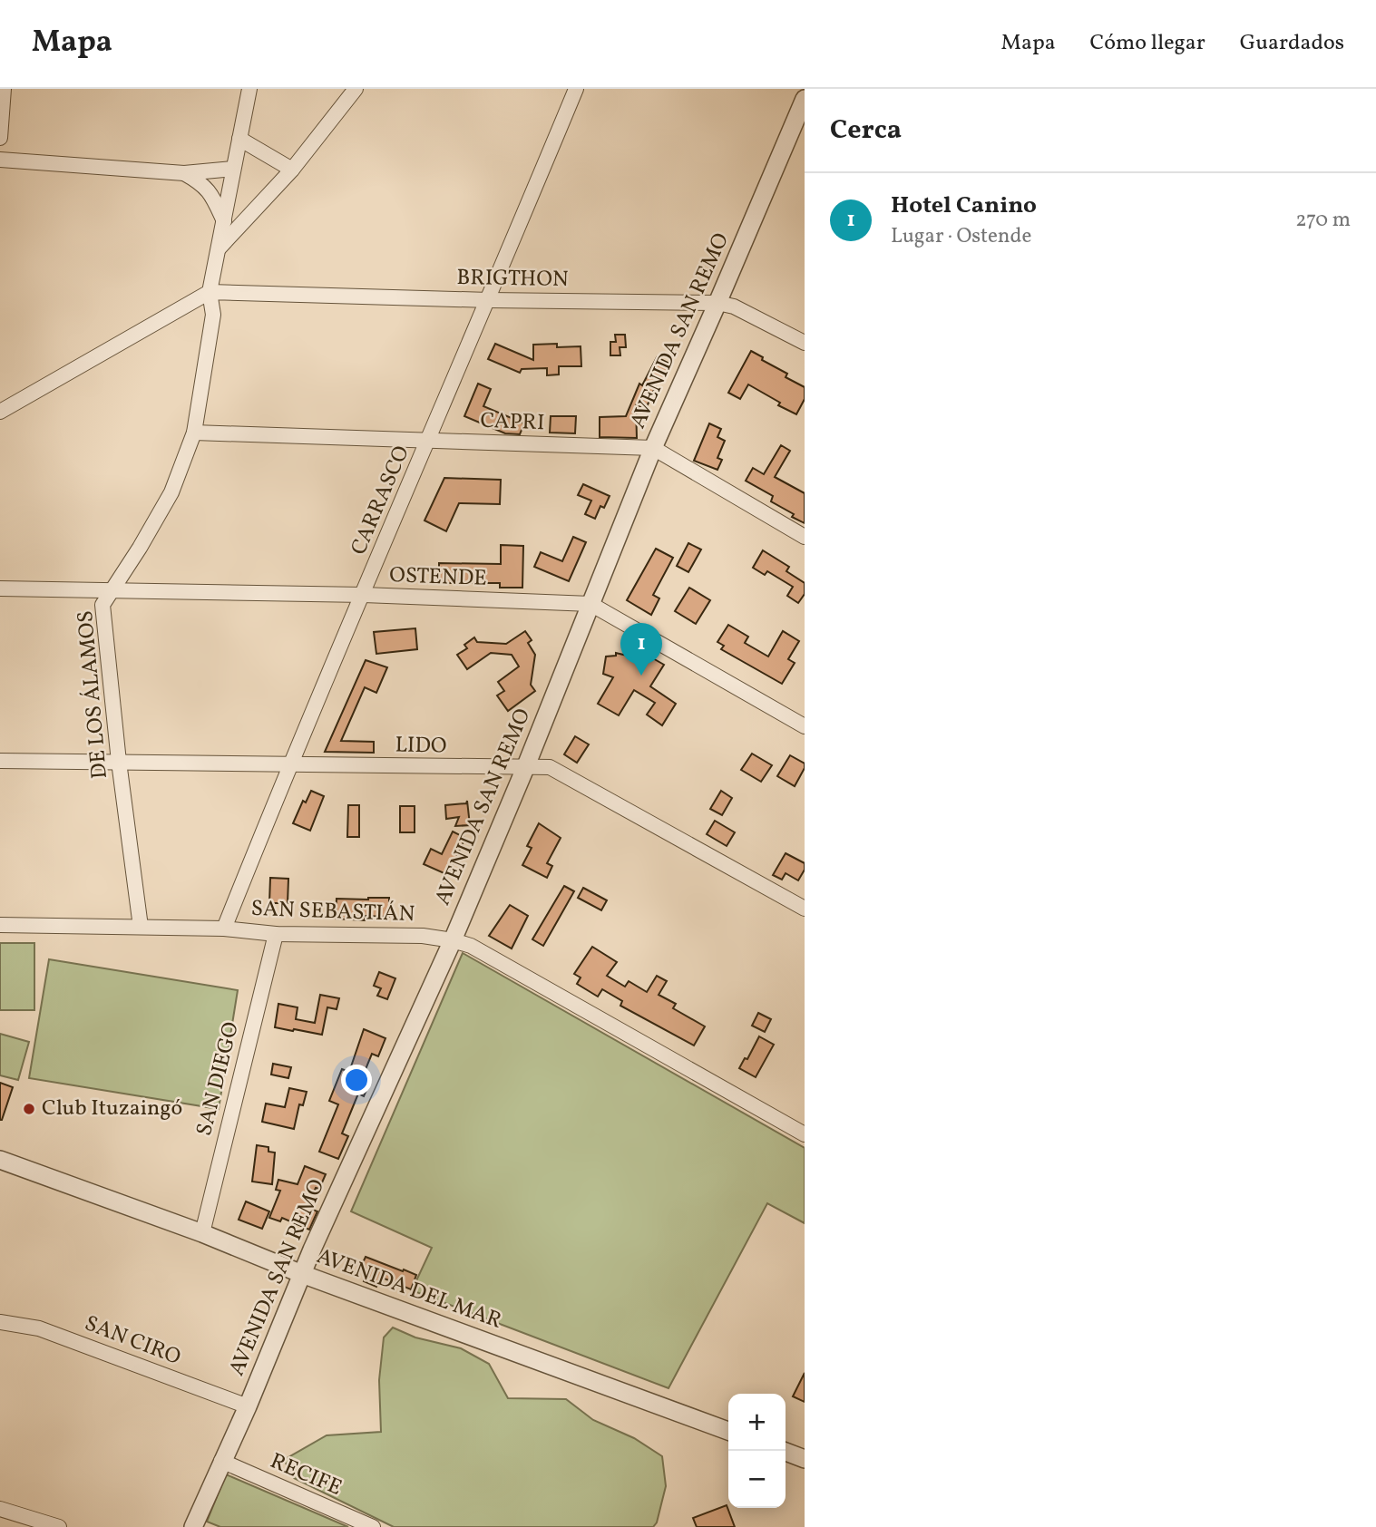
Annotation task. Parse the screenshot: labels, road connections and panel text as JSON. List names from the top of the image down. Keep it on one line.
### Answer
{"streets":{"street":["BRIGTHON","AVENIDA SAN REMO","CAPRI","CARRASCO","OSTENDE","DE LOS ÁLAMOS","LIDO","SAN SEBASTIÁN","SAN DIEGO","AVENIDA DEL MAR","SAN CIRO","RECIFE"]},"crossings":[["BRIGTHON","AVENIDA SAN REMO"],["BRIGTHON","CARRASCO"],["BRIGTHON","DE LOS ÁLAMOS"],["AVENIDA SAN REMO","CAPRI"],["AVENIDA SAN REMO","OSTENDE"],["AVENIDA SAN REMO","LIDO"],["AVENIDA SAN REMO","SAN SEBASTIÁN"],["AVENIDA SAN REMO","AVENIDA DEL MAR"],["AVENIDA SAN REMO","SAN CIRO"],["AVENIDA SAN REMO","RECIFE"],["CAPRI","CARRASCO"],["CAPRI","DE LOS ÁLAMOS"],["CARRASCO","OSTENDE"],["CARRASCO","LIDO"],["CARRASCO","SAN SEBASTIÁN"],["OSTENDE","DE LOS ÁLAMOS"],["DE LOS ÁLAMOS","LIDO"],["DE LOS ÁLAMOS","SAN SEBASTIÁN"],["SAN SEBASTIÁN","SAN DIEGO"],["SAN DIEGO","AVENIDA DEL MAR"]],"places":["Club Ituzaingó"],"page":{"header":"Mapa","nav":["Mapa","Cómo llegar","Guardados"],"heading":"Cerca","list":[{"mark":"1","name":"Hotel Canino","note":"Lugar · Ostende","value":"270 m"}],"pins":"1","map_buttons":["+","−"]}}
